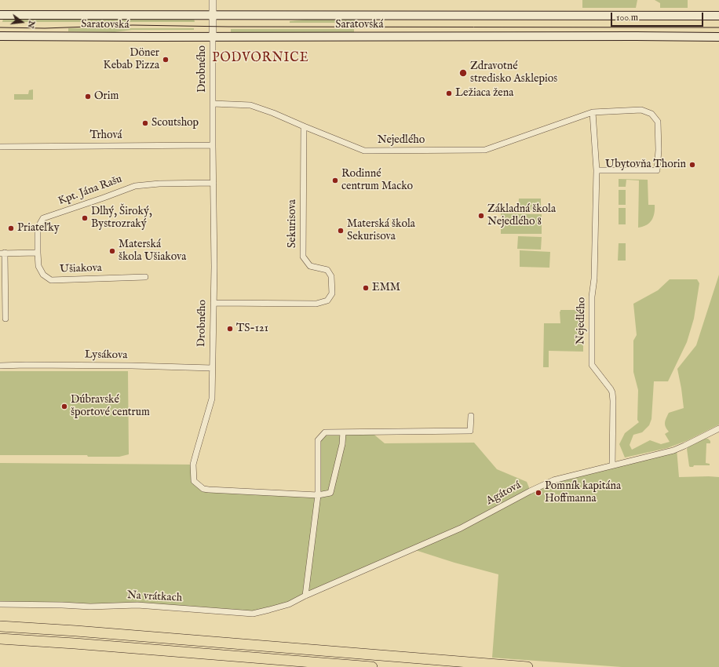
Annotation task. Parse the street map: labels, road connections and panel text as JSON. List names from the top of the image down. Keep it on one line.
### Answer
{"streets":{"main road":["Saratovská"],"street":["Drobného","Trhová","Nejedlého","Kpt. Jána Rašu","Sekurisova","Ušiakova","Lysákova","Agátová","Na vrátkach"]},"crossings":[["Saratovská","Drobného"],["Drobného","Trhová"],["Drobného","Nejedlého"],["Drobného","Kpt. Jána Rašu"],["Drobného","Sekurisova"],["Drobného","Lysákova"],["Nejedlého","Sekurisova"],["Nejedlého","Agátová"],["Kpt. Jána Rašu","Ušiakova"],["Agátová","Na vrátkach"]],"districts":["PODVORNICE"],"places":["Döner Kebab Pizza","Zdravotné stredisko Asklepios","Ležiaca žena","Orim","Scoutshop","Ubytovňa Thorin","Rodinné centrum Macko","Základná škola Nejedlého 8","Dlhý, Široký, Bystrozraký","Priateľky","Materská škola Sekurisova","Materská škola Ušiakova","EMM","TS-121","Dúbravské športové centrum","Pomník kapitána Hoffmanna"],"scale_bar":"100 m","north":"right"}
